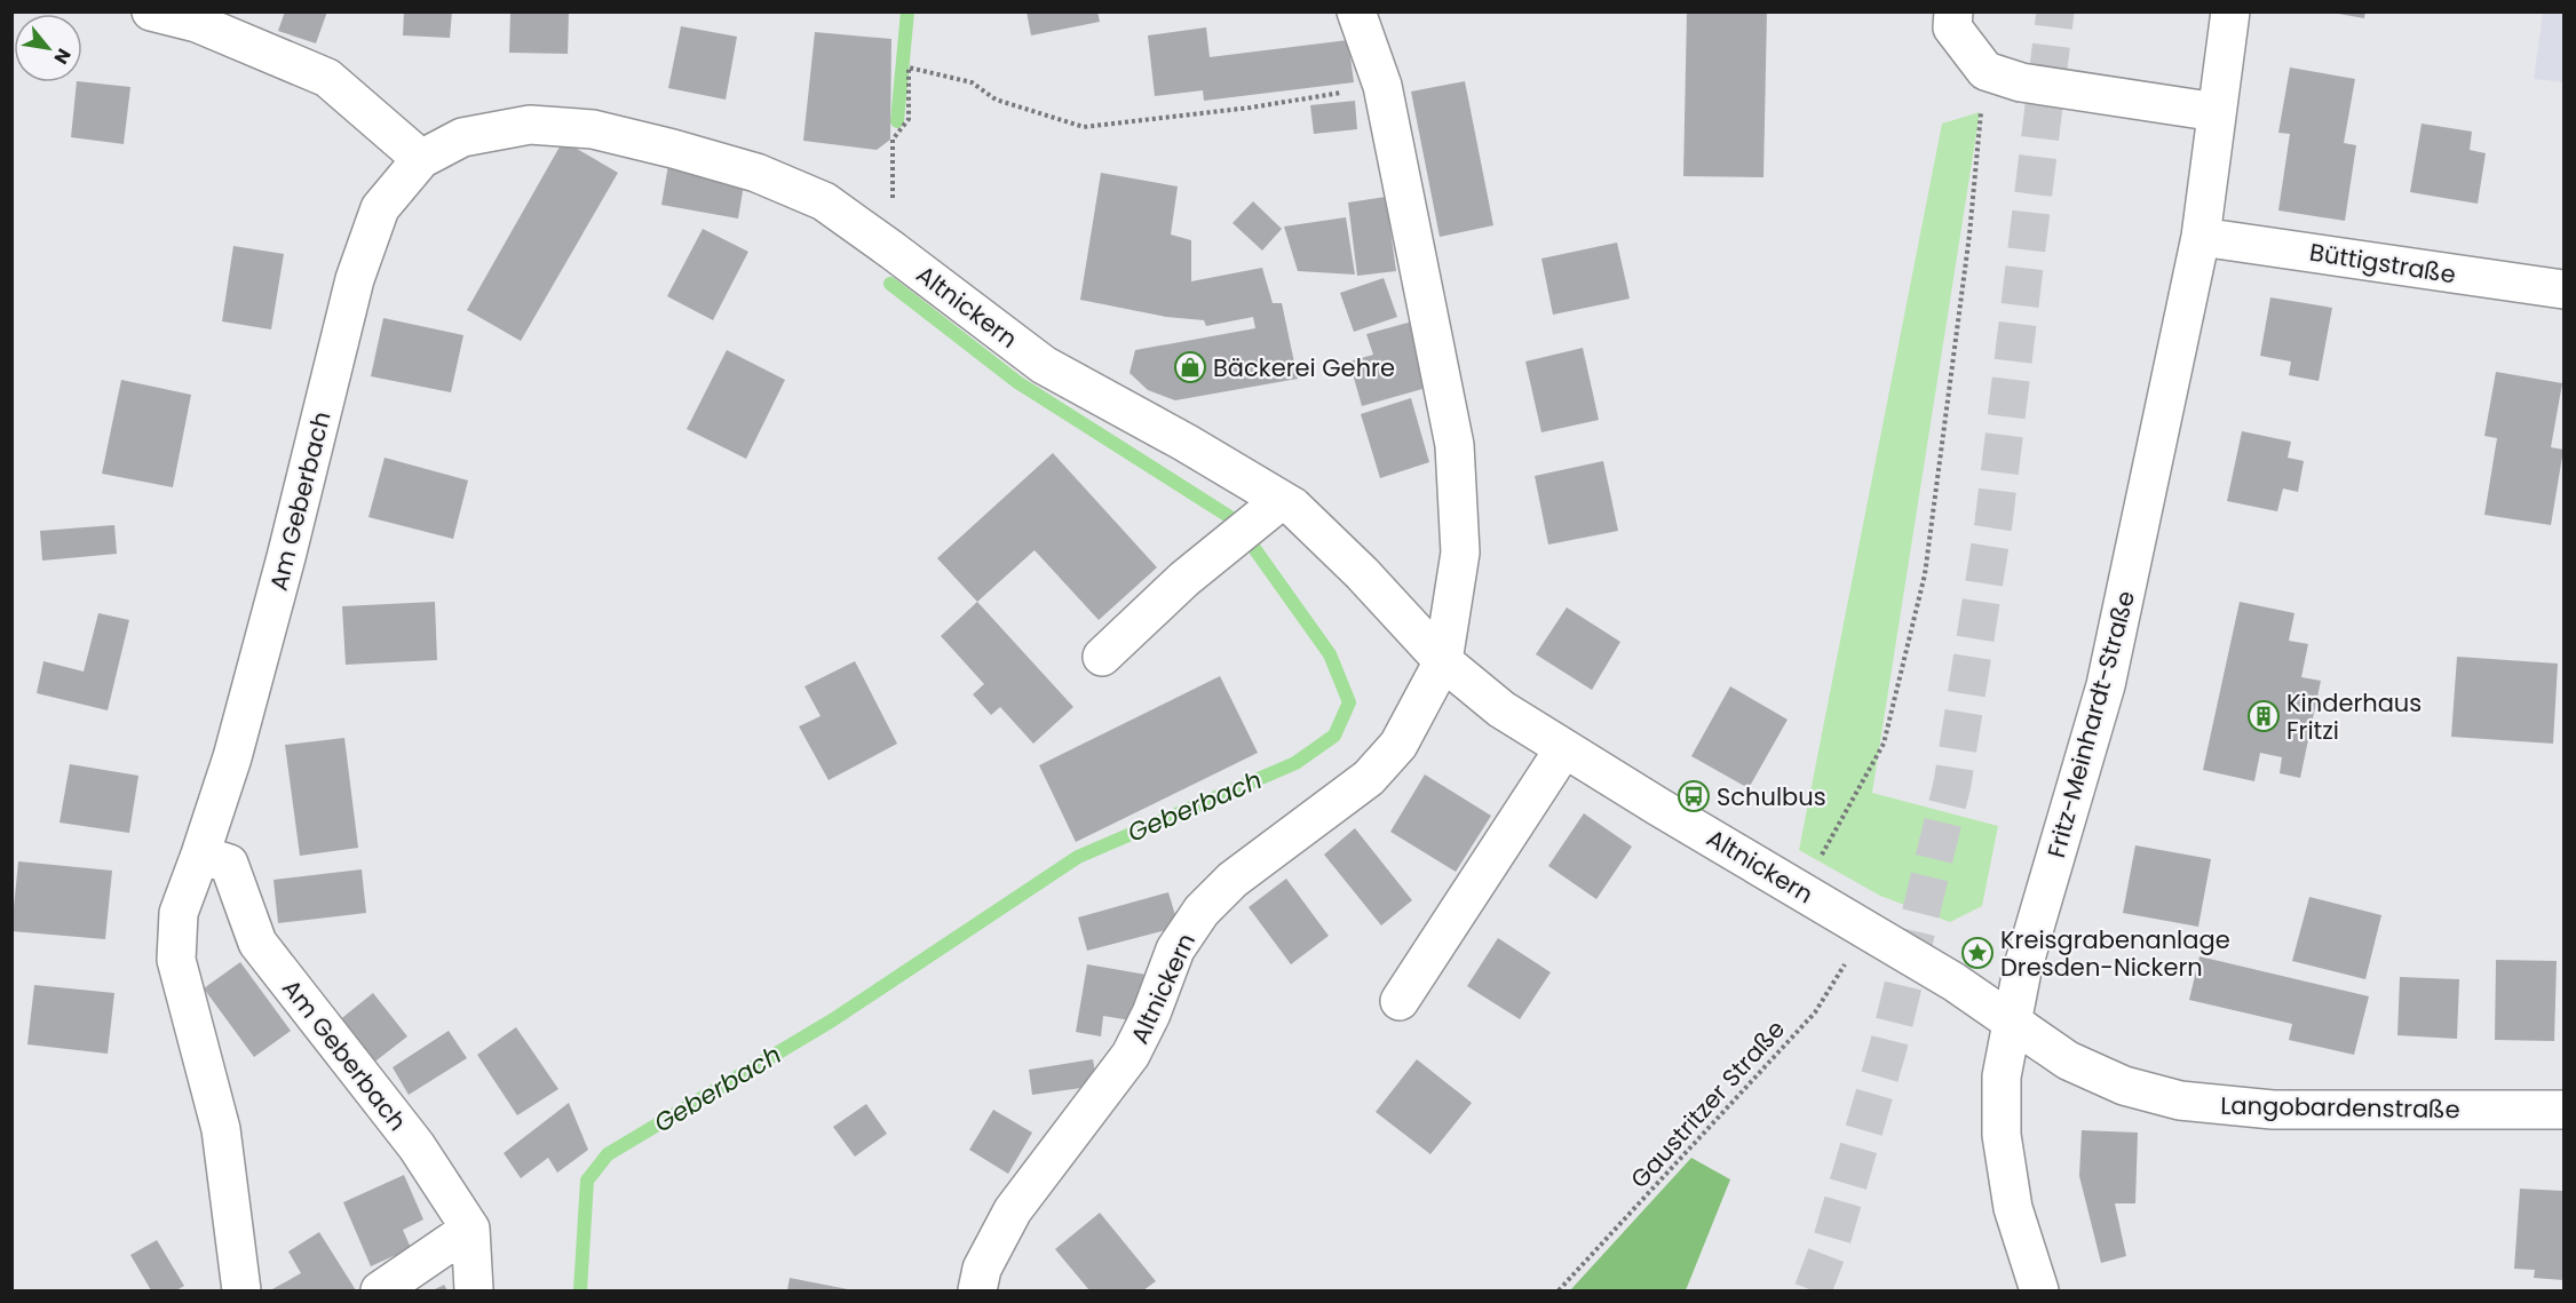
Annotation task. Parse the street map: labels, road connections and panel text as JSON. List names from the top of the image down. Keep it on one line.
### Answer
{"streets":{"street":["Büttigstraße","Altnickern","Am Geberbach","Fritz-Meinhardt-Straße","Langobardenstraße"],"path":["Gaustritzer Straße"]},"crossings":[["Büttigstraße","Fritz-Meinhardt-Straße"],["Altnickern","Am Geberbach"],["Altnickern","Fritz-Meinhardt-Straße"],["Altnickern","Gaustritzer Straße"],["Altnickern","Langobardenstraße"],["Fritz-Meinhardt-Straße","Langobardenstraße"]],"water":["Geberbach"],"places":{"shop":["Bäckerei Gehre"],"building":["Kinderhaus Fritzi"],"bus stop":["Schulbus"],"place":["Kreisgrabenanlage Dresden-Nickern"]},"north":"bottom right"}
